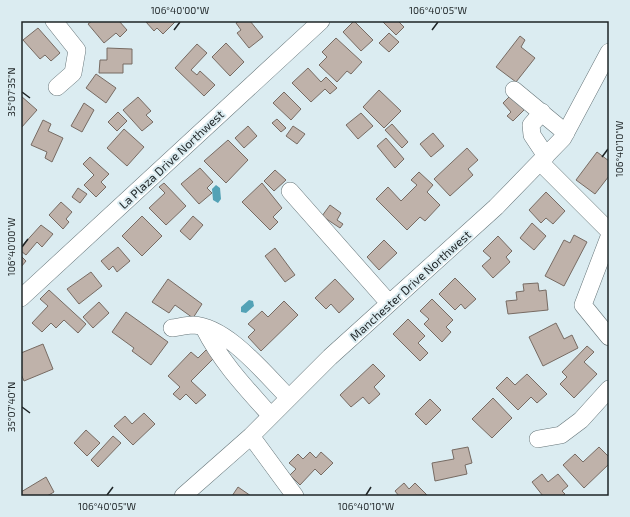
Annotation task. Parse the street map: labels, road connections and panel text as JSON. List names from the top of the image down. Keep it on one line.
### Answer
{"streets":{"street":["La Plaza Drive Northwest","Manchester Drive Northwest"]},"coordinates":["106°40'00\"W","106°40'05\"W","35°07'35\"N","106°40'10\"W","35°07'40\"N"]}
